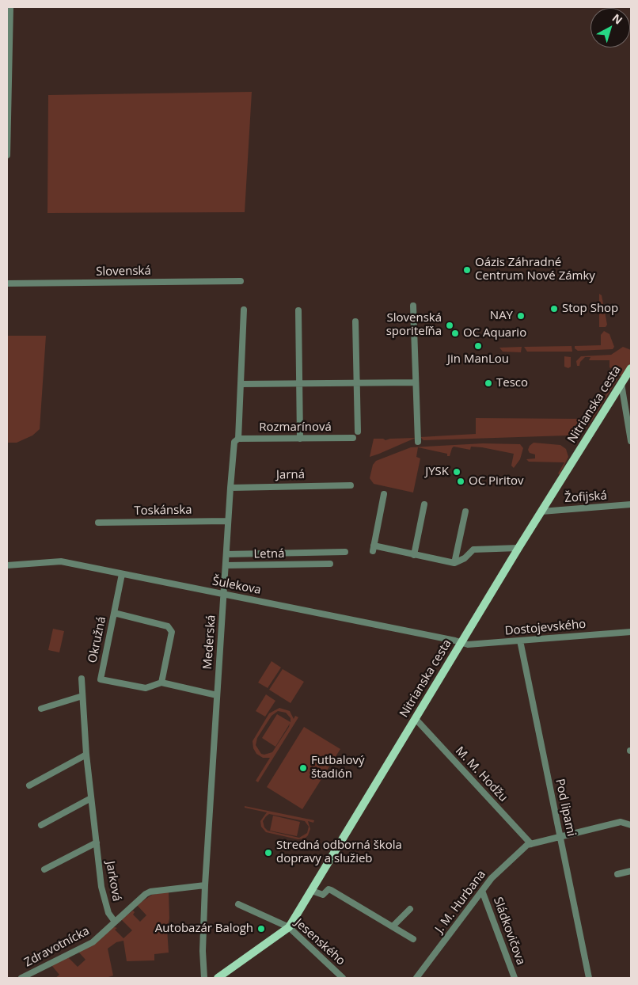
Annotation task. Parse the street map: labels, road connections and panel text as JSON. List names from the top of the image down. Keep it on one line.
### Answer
{"streets":{"main road":["Nitrianska cesta"],"street":["Slovenská","Rozmarínová","Jarná","Žofijská","Toskánska","Letná","Šulekova","Dostojevského","Okružná","Mederská","M. M. Hodžu","Pod lipami","Jarková","J. M. Hurbana","Sládkovičova","Jesenského","Zdravotnícka"]},"crossings":[["Nitrianska cesta","Žofijská"],["Nitrianska cesta","Šulekova"],["Nitrianska cesta","Dostojevského"],["Nitrianska cesta","M. M. Hodžu"],["Nitrianska cesta","Jesenského"],["Rozmarínová","Mederská"],["Jarná","Mederská"],["Toskánska","Mederská"],["Letná","Mederská"],["Šulekova","Dostojevského"],["Šulekova","Okružná"],["Šulekova","Mederská"],["Dostojevského","Pod lipami"],["Okružná","Mederská"],["Mederská","Zdravotnícka"],["M. M. Hodžu","J. M. Hurbana"],["Pod lipami","J. M. Hurbana"],["Jarková","Zdravotnícka"],["J. M. Hurbana","Sládkovičova"]],"places":["Oázis Záhradné Centrum Nové Zámky","Stop Shop","NAY","Slovenská sporiteľňa","OC Aquario","Jin ManLou","Tesco","JYSK","OC Piritov","Futbalový štadión","Stredná odborná škola dopravy a služieb","Autobazár Balogh"],"north":"top right"}
